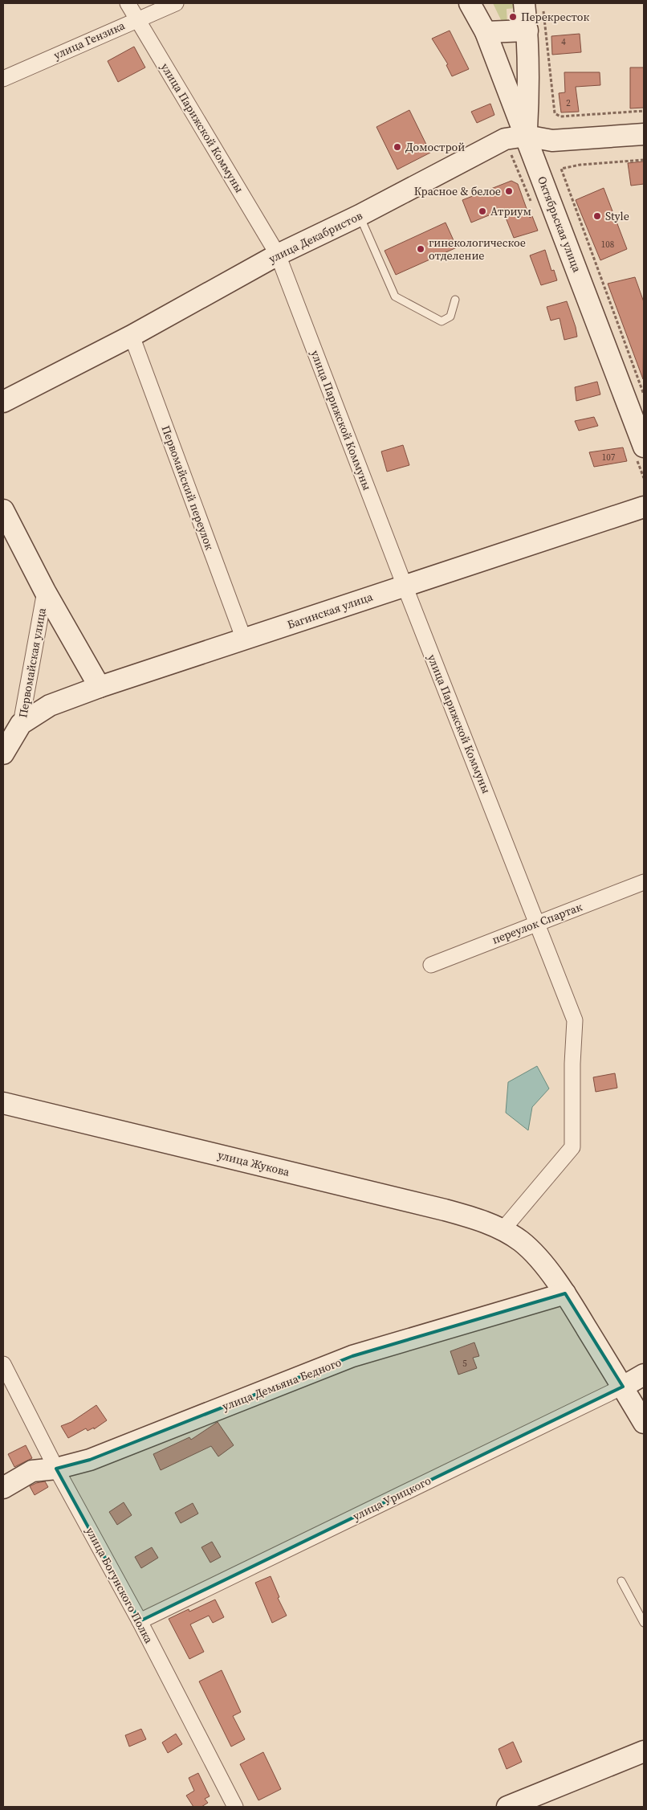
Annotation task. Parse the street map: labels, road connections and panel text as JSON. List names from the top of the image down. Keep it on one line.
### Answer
{"streets":{"main road":["Октябрьская улица","улица Декабристов","Багинская улица","Первомайская улица","улица Жукова","улица Демьяна Бедного","улица Урицкого"],"street":["улица Гензика","улица Парижской Коммуны","Первомайский переулок","переулок Спартак","улица Богунского Полка"]},"crossings":[["улица Гензика","улица Парижской Коммуны"],["улица Парижской Коммуны","улица Декабристов"],["улица Парижской Коммуны","Багинская улица"],["улица Парижской Коммуны","переулок Спартак"],["улица Парижской Коммуны","улица Жукова"],["Октябрьская улица","улица Декабристов"],["улица Декабристов","Первомайский переулок"],["Первомайский переулок","Багинская улица"],["Багинская улица","Первомайская улица"],["улица Демьяна Бедного","улица Богунского Полка"],["улица Урицкого","улица Богунского Полка"]],"places":["Перекресток","Домострой","Красное & белое","Атриум","Style","гинекологическое отделение"],"house_numbers":["4","2","108","107","5"]}
